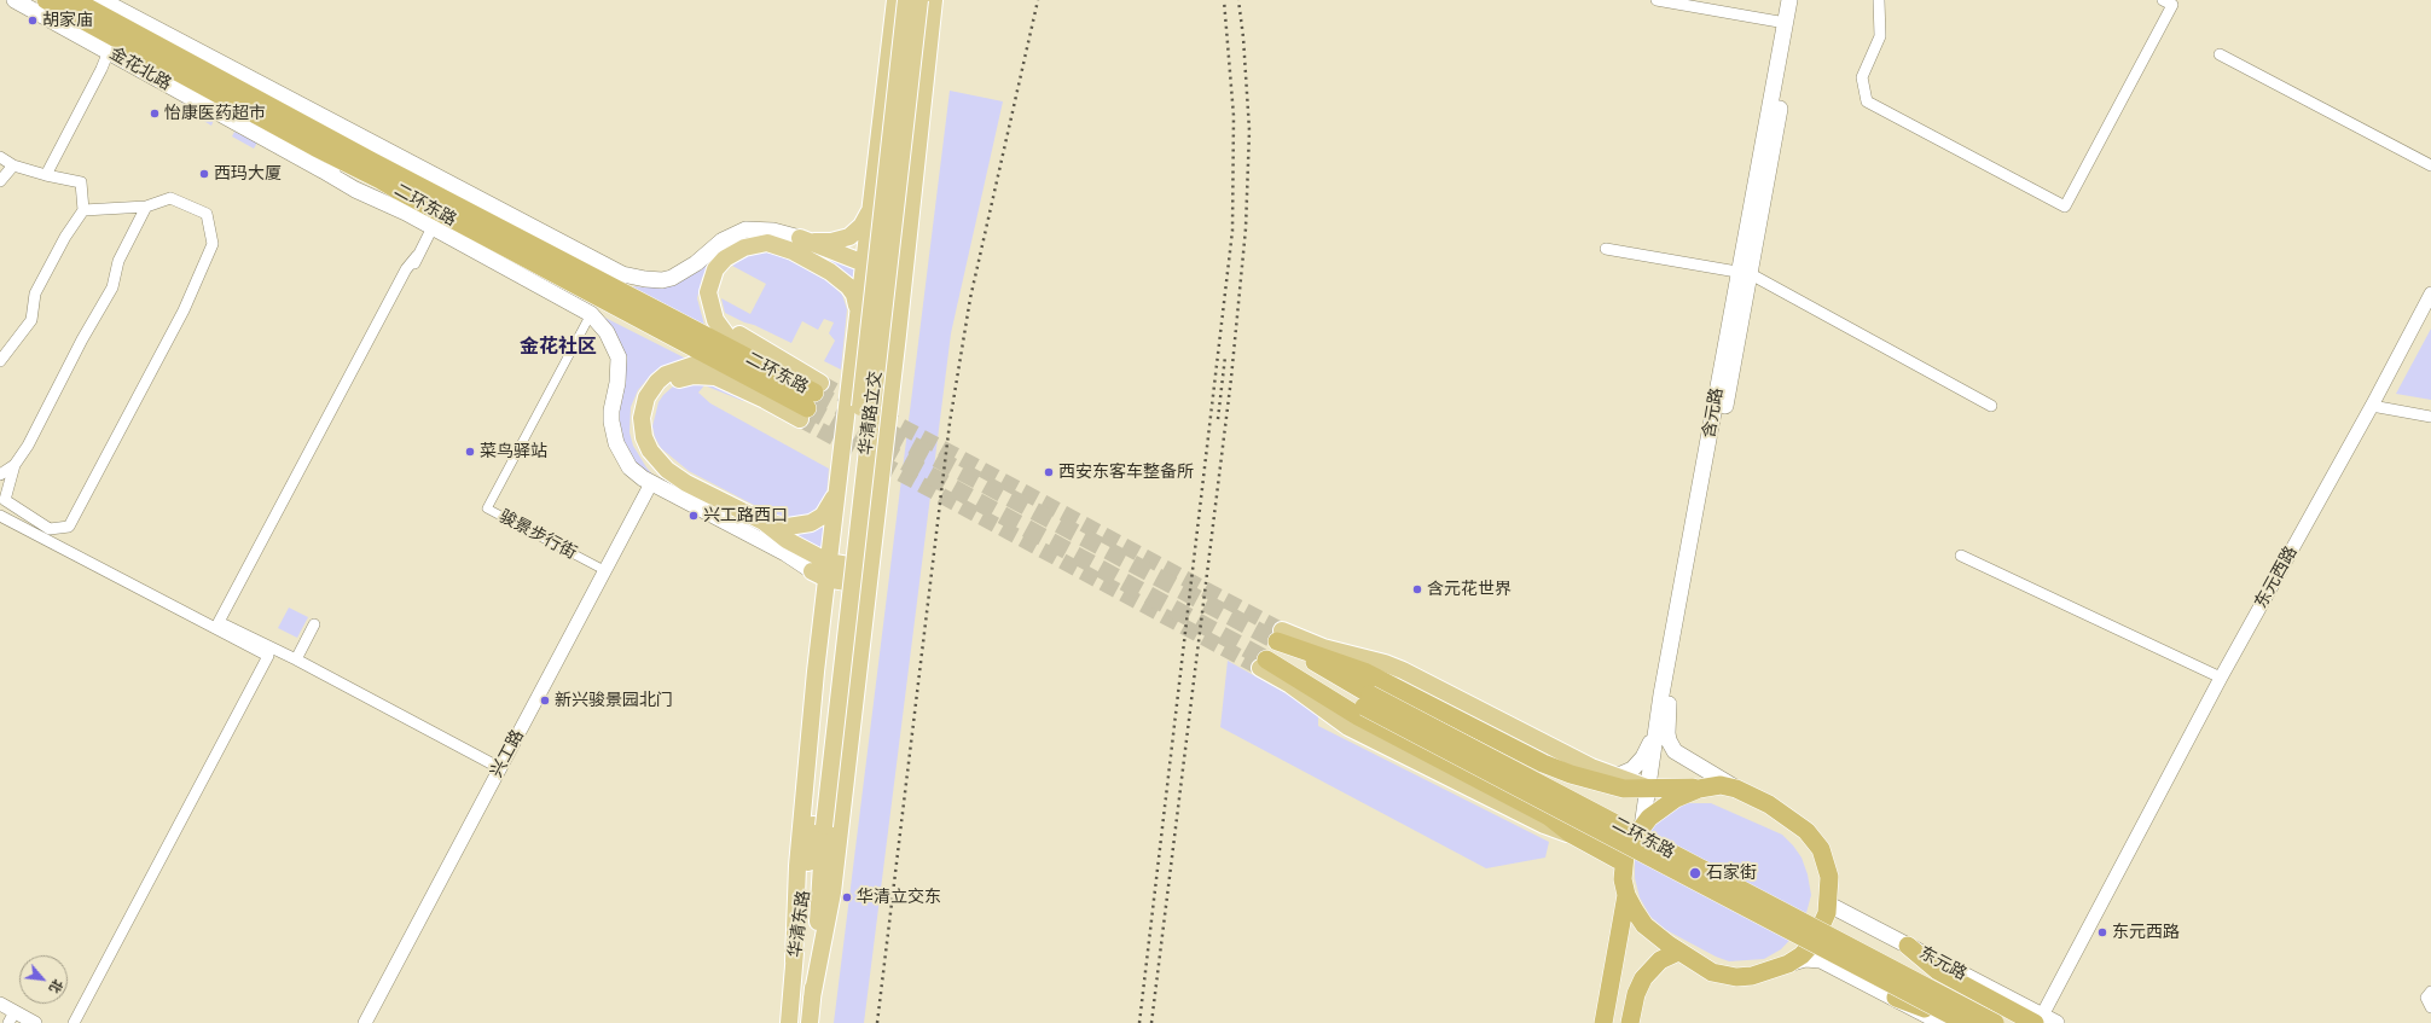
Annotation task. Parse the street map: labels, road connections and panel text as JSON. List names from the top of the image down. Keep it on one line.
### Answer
{"streets":{"highway":["二环东路"],"main road":["金花北路","华清路立交","含元路","华清东路","东元路"],"street":["骏景步行街","东元西路","兴工路"]},"crossings":[["金花北路","二环东路"],["华清路立交","华清东路"],["骏景步行街","兴工路"]],"districts":["金花社区"],"places":["胡家庙","怡康医药超市","西玛大厦","菜鸟驿站","西安东客车整备所","兴工路西口","含元花世界","新兴骏景园北门","石家街","华清立交东","东元西路"],"north":"bottom right"}
